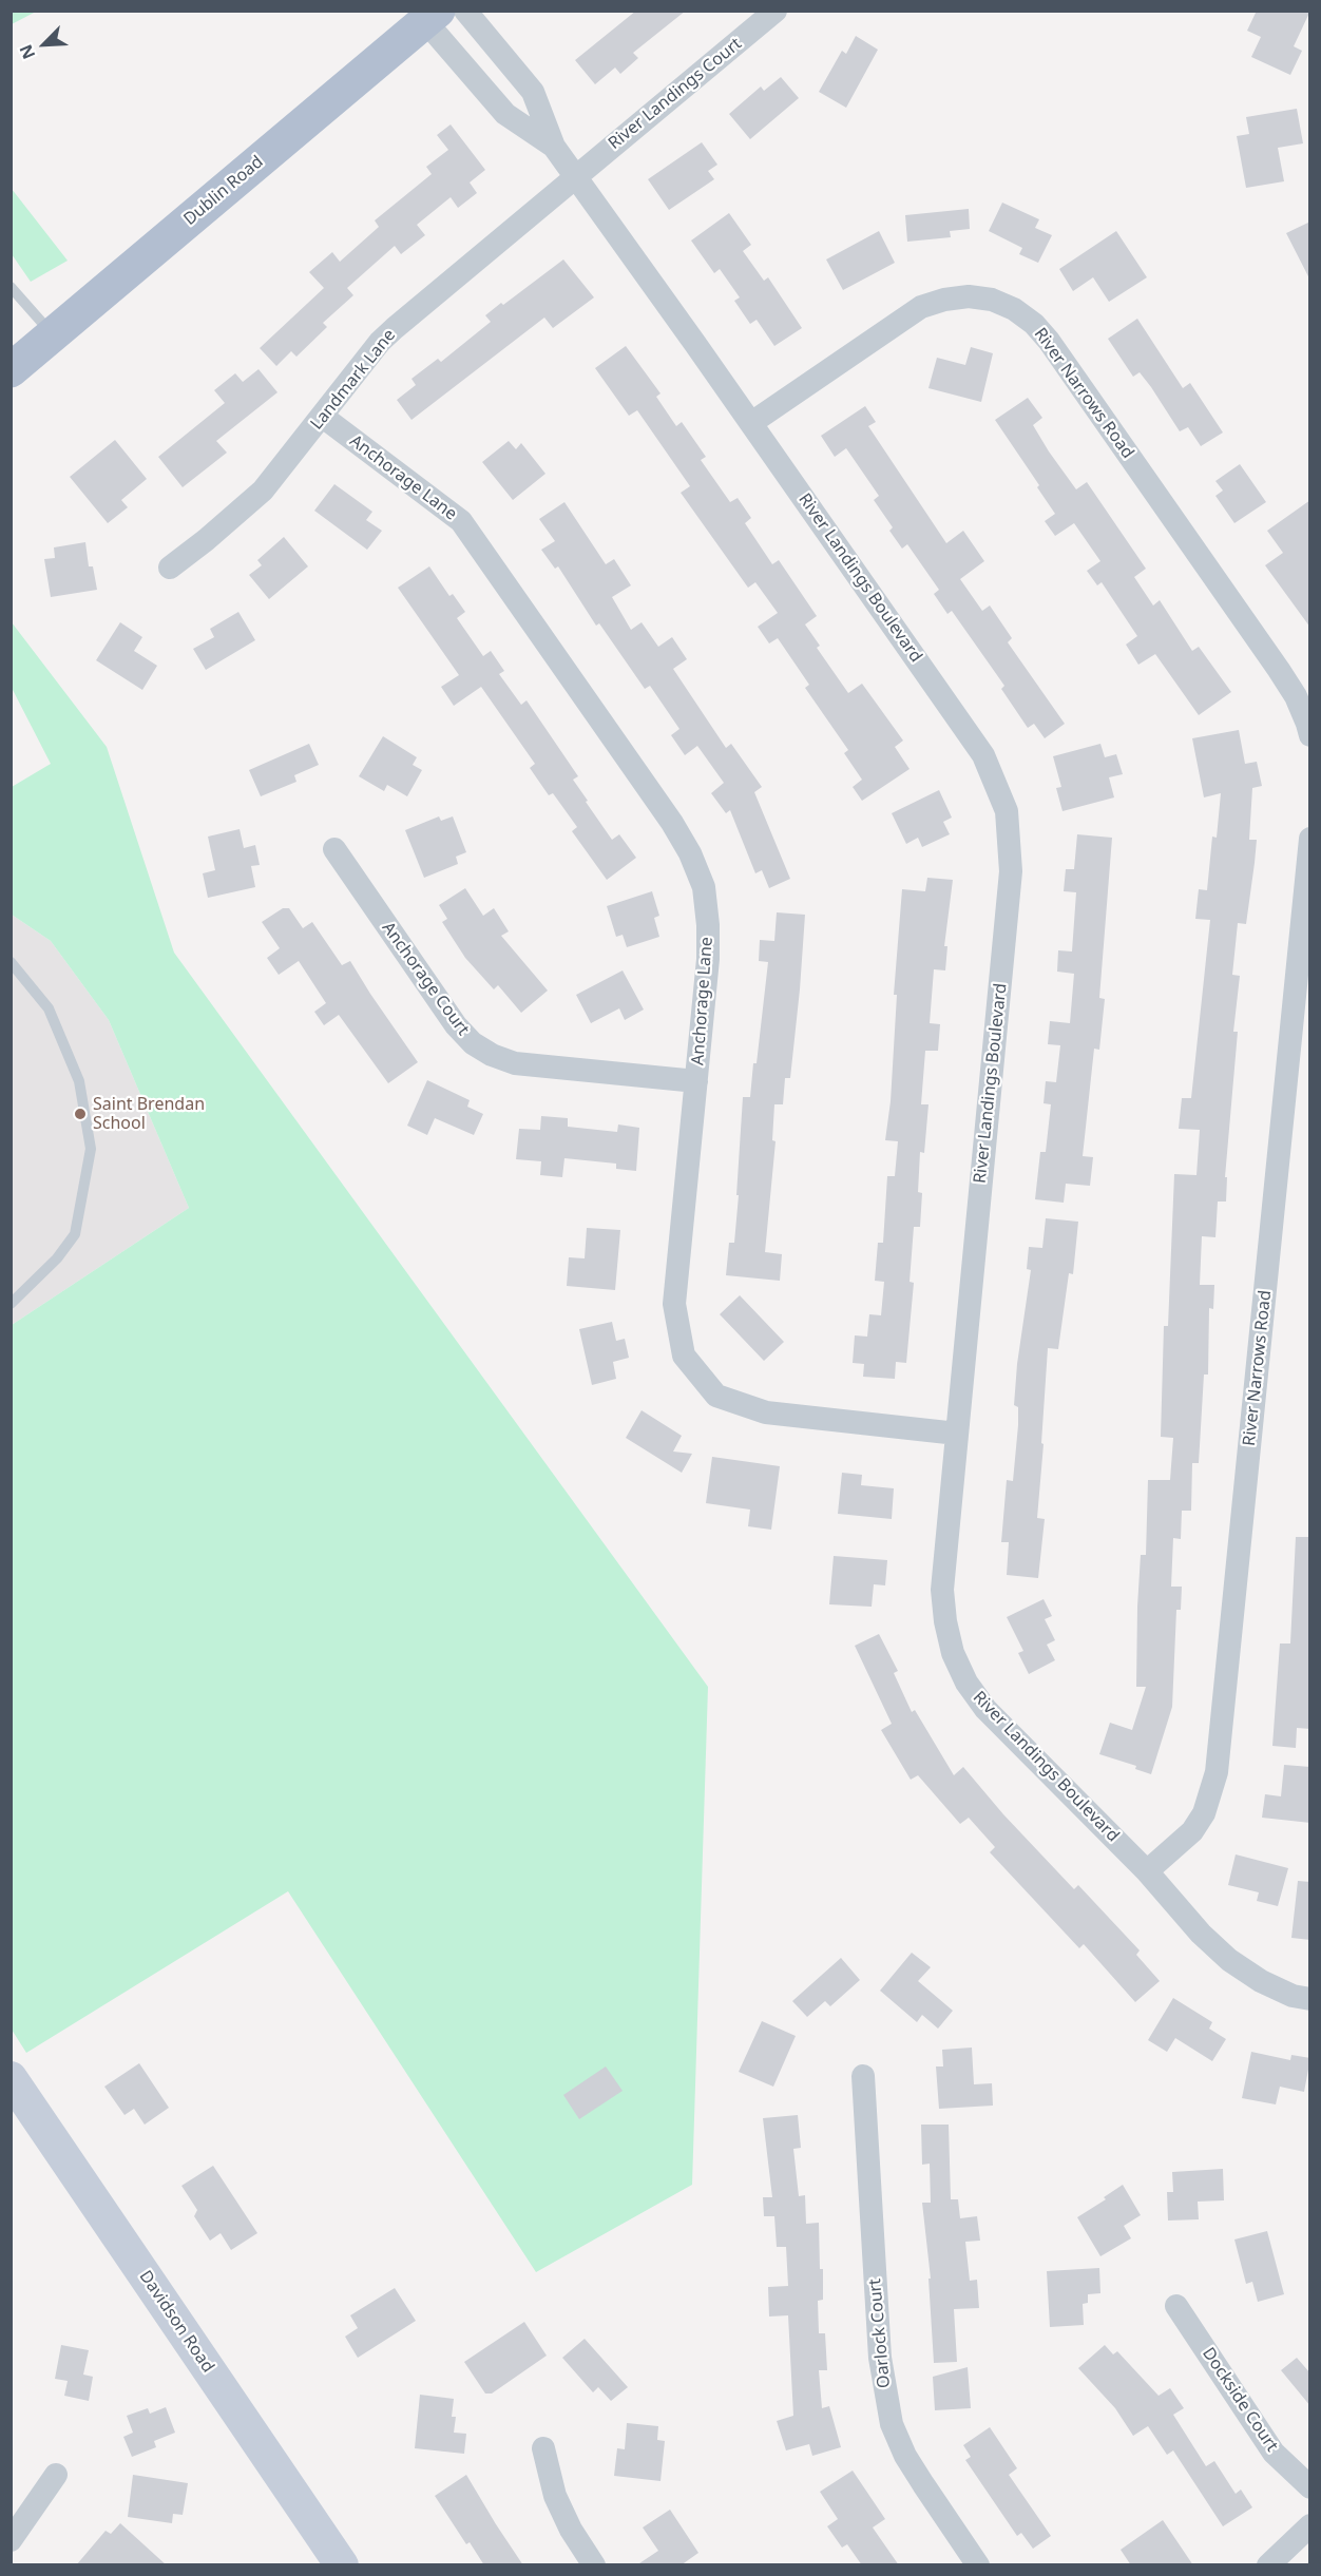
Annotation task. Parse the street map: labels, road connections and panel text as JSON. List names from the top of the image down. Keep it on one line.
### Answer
{"streets":{"main road":["Dublin Road","Davidson Road"],"street":["River Landings Court","Landmark Lane","River Narrows Road","Anchorage Lane","River Landings Boulevard","Anchorage Court","Oarlock Court","Dockside Court"]},"crossings":[["River Landings Court","Landmark Lane"],["River Landings Court","River Landings Boulevard"],["Dublin Road","River Landings Boulevard"],["Landmark Lane","Anchorage Lane"],["Landmark Lane","River Landings Boulevard"],["River Narrows Road","River Landings Boulevard"],["Anchorage Lane","River Landings Boulevard"],["Anchorage Lane","Anchorage Court"]],"places":["Saint Brendan School"],"north":"bottom left"}
